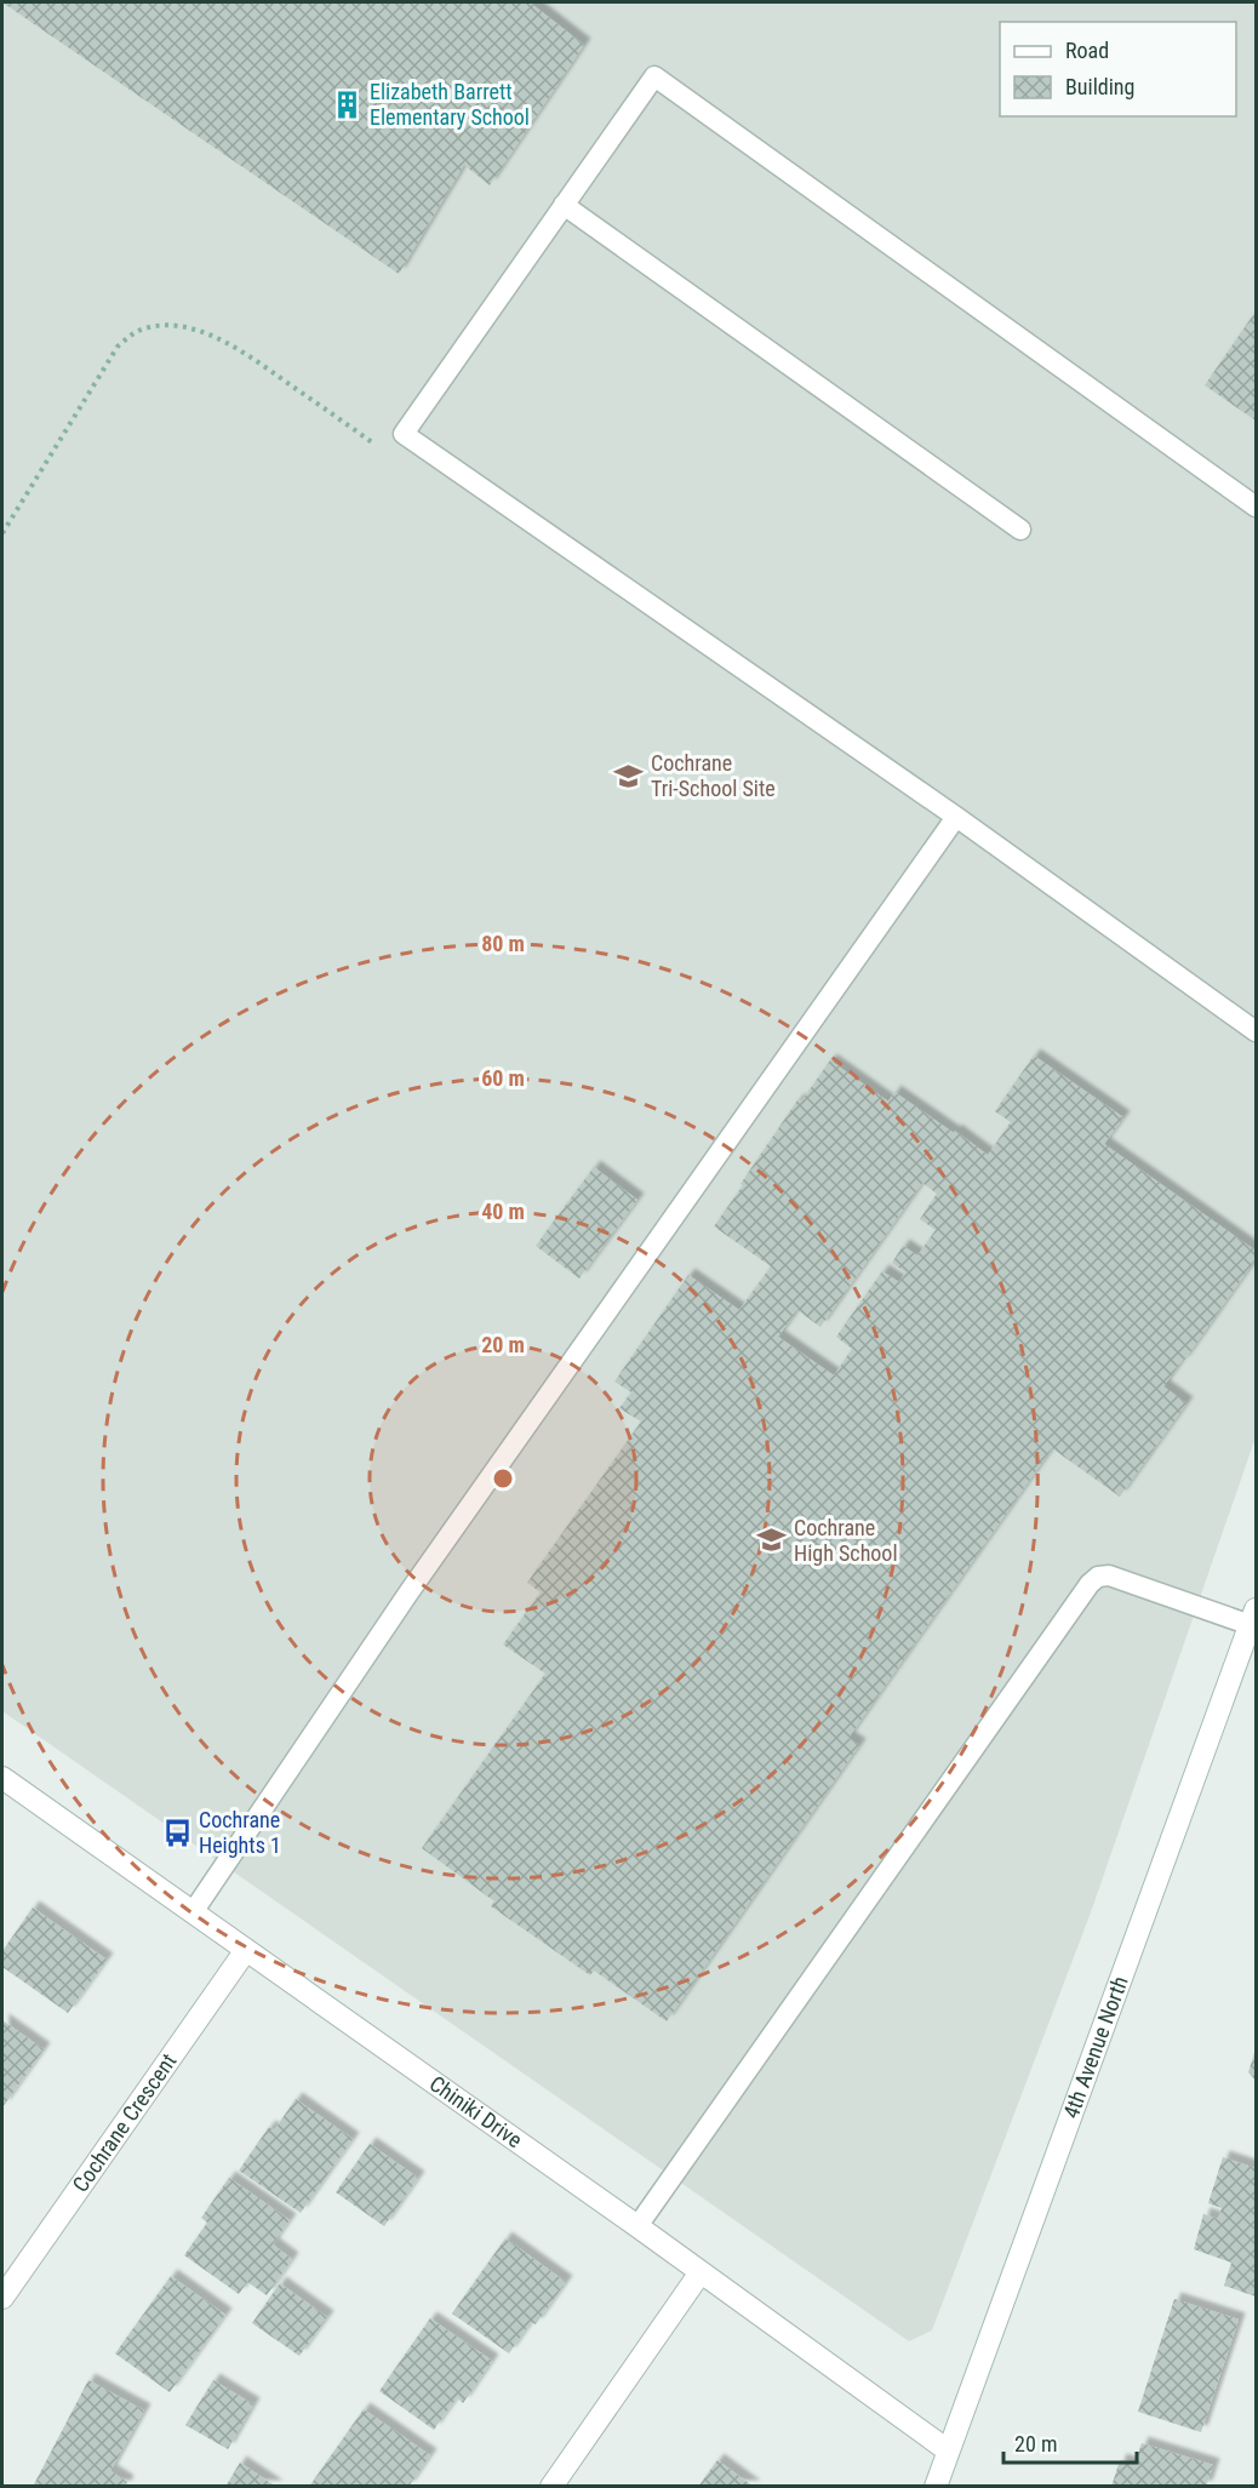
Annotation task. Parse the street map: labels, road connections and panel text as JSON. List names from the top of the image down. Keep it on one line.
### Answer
{"streets":{"street":["4th Avenue North","Chiniki Drive","Cochrane Crescent"]},"crossings":[["4th Avenue North","Chiniki Drive"],["Chiniki Drive","Cochrane Crescent"]],"places":{"building":["Elizabeth Barrett Elementary School"],"school or university":["Cochrane Tri-School Site","Cochrane High School"],"bus stop":["Cochrane Heights 1"]},"legend":["Road","Building"],"scale_bar":"20 m","rings":["80 m","60 m","40 m","20 m"]}
